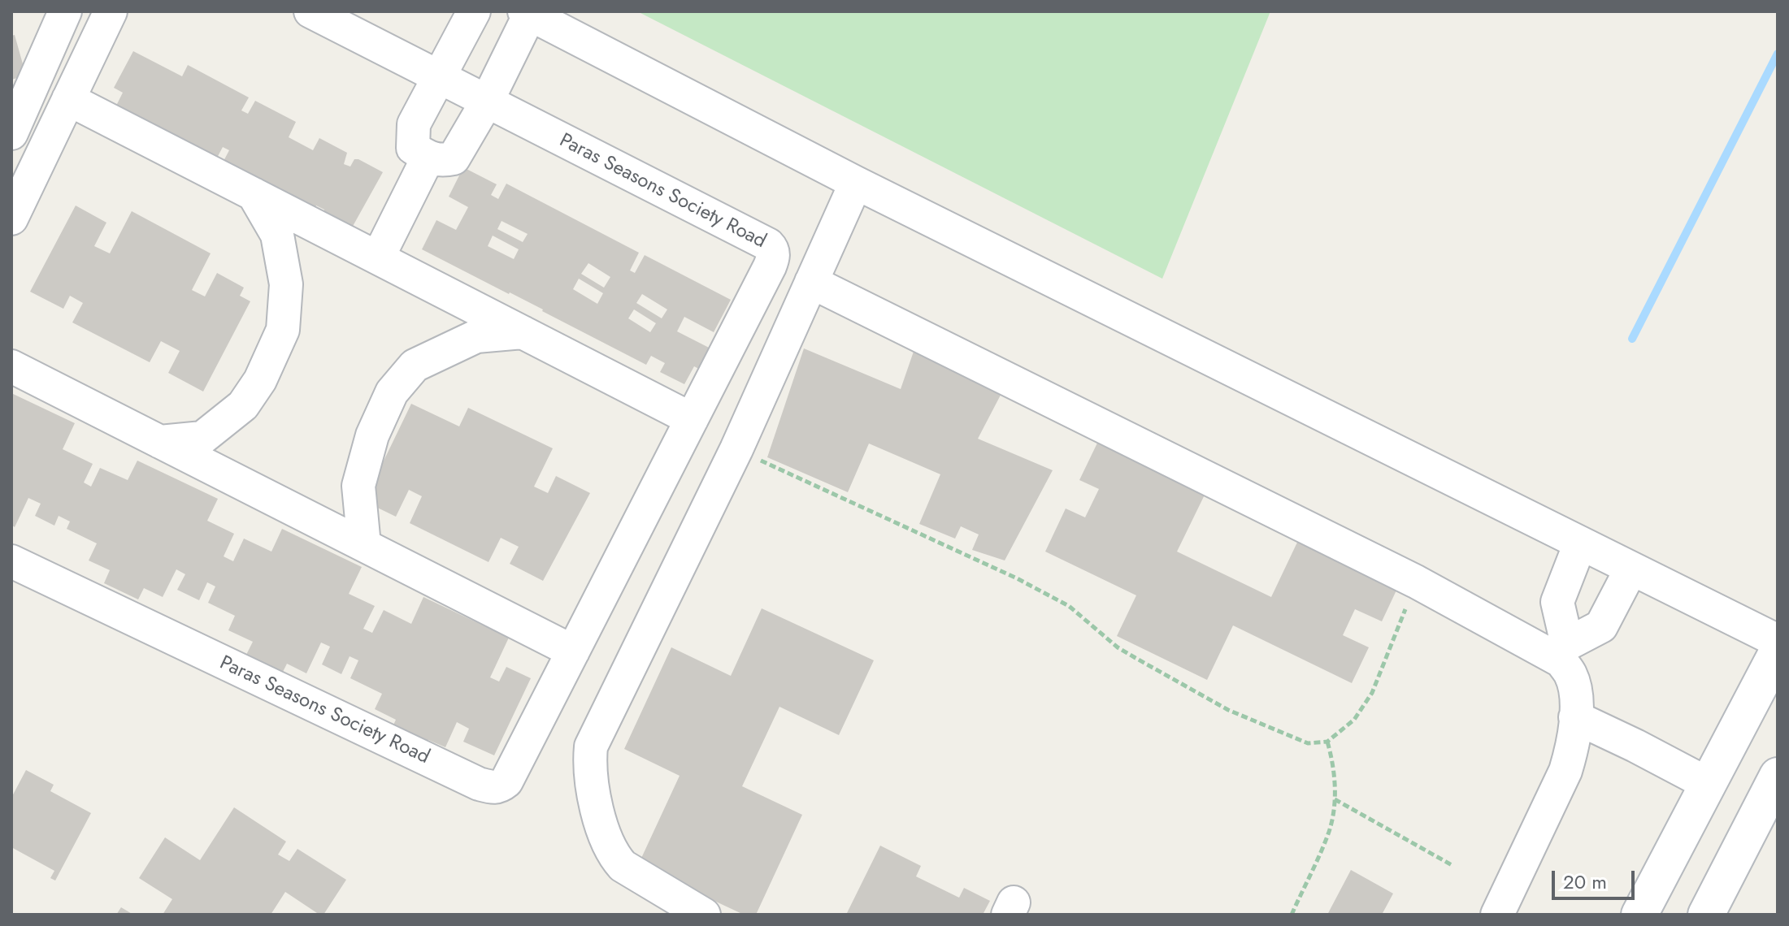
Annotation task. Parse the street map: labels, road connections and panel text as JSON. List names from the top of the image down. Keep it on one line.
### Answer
{"streets":{"street":["Paras Seasons Society Road"]},"scale_bar":"20 m"}
